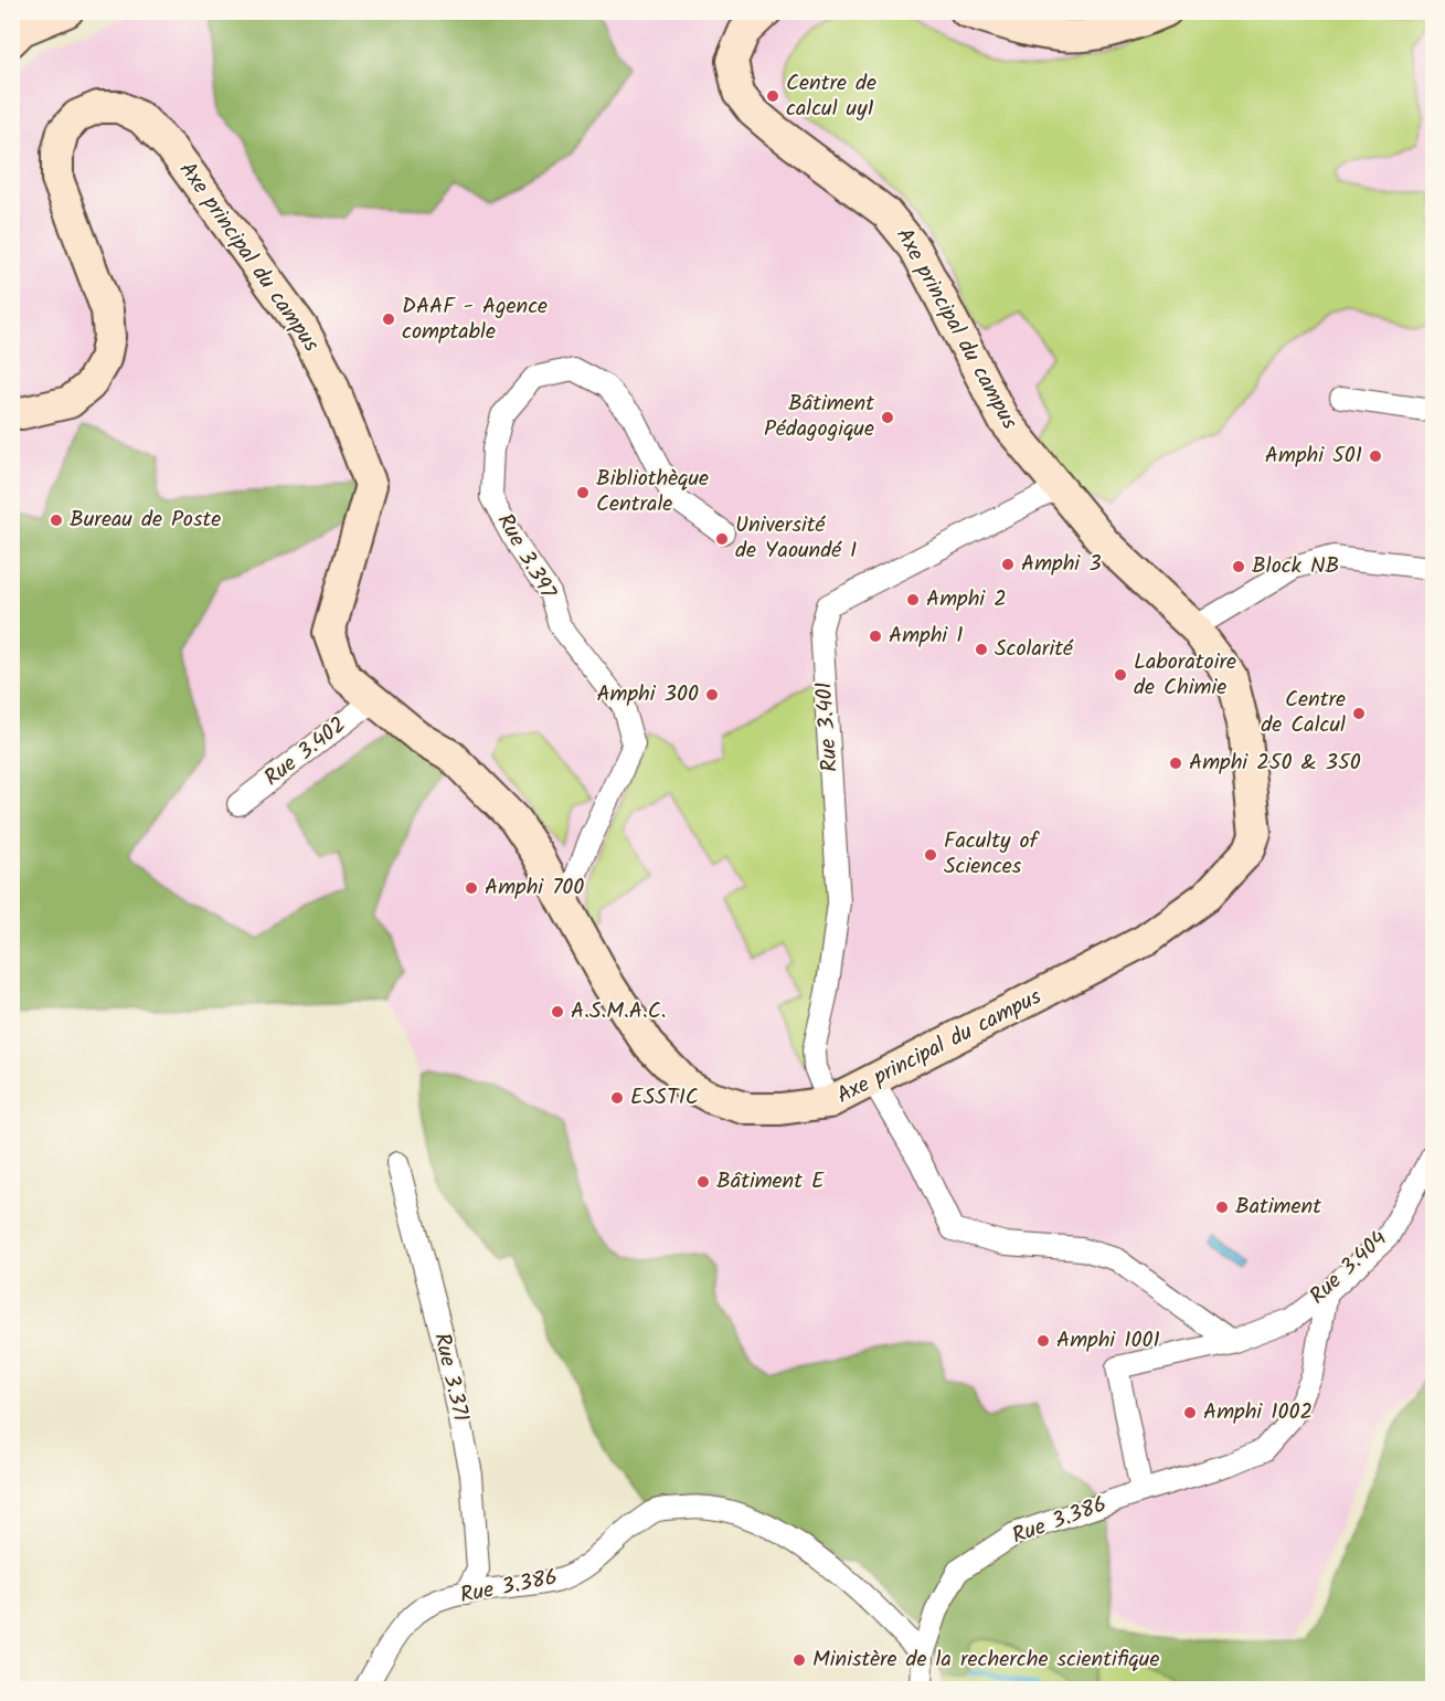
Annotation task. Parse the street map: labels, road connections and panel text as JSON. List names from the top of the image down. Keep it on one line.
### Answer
{"streets":{"street":["Axe principal du campus","Rue 3.397","Rue 3.401","Rue 3.402","Rue 3.404","Rue 3.371","Rue 3.386"]},"crossings":[["Axe principal du campus","Rue 3.397"],["Axe principal du campus","Rue 3.401"],["Axe principal du campus","Rue 3.402"],["Rue 3.404","Rue 3.386"],["Rue 3.371","Rue 3.386"]],"places":["Centre de calcul uy1","DAAF - Agence comptable","Bâtiment Pédagogique","Amphi 501","Bibliothèque Centrale","Bureau de Poste","Université de Yaoundé I","Amphi 3","Block NB","Amphi 2","Amphi 1","Scolarité","Laboratoire de Chimie","Amphi 300","Centre de Calcul","Amphi 250 & 350","Faculty of Sciences","Amphi 700","A.S.M.A.C.","ESSTIC","Bâtiment E","Batiment","Amphi 1001","Amphi 1002","Ministère de la recherche scientifique"]}
